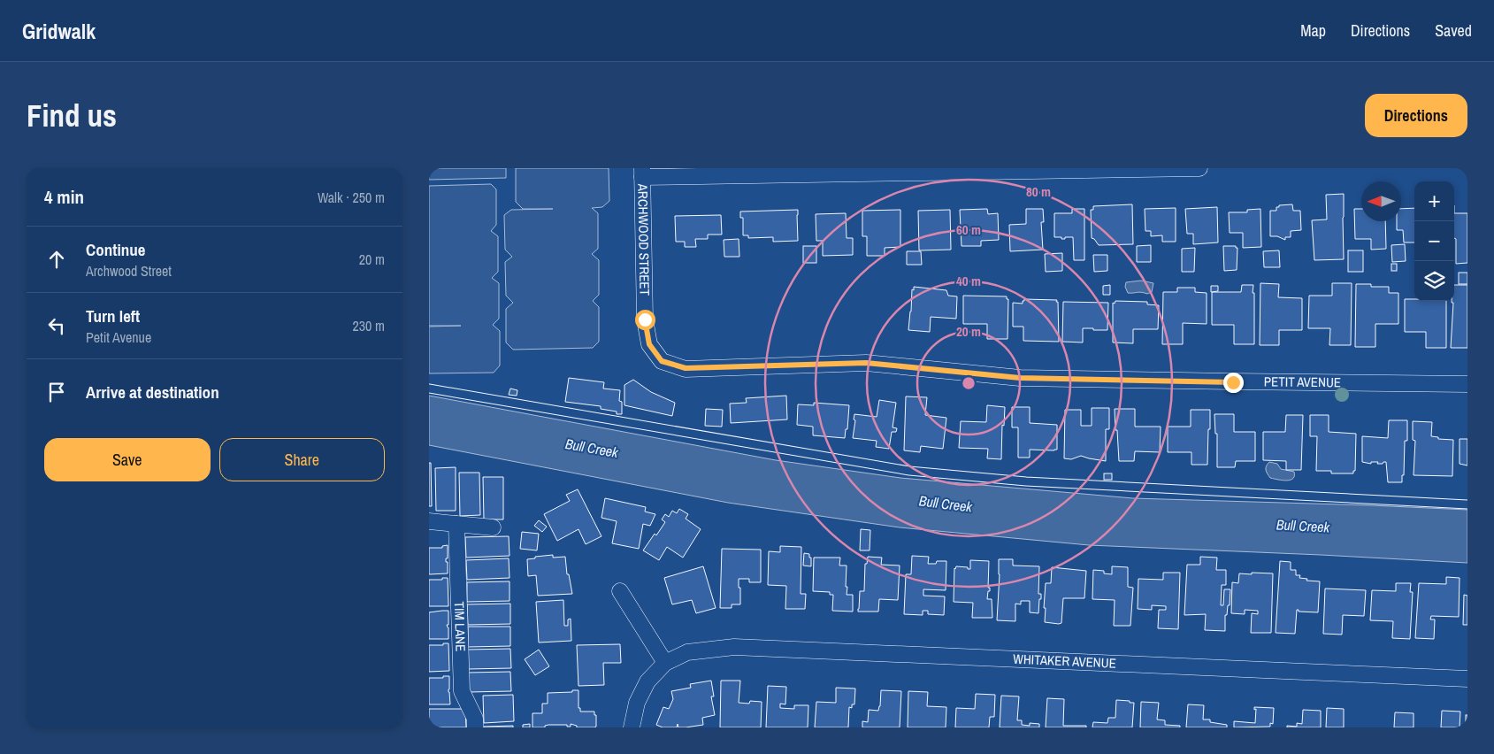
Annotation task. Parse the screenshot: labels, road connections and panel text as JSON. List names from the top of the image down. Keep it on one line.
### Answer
{"streets":{"street":["ARCHWOOD STREET","PETIT AVENUE","TIM LANE","WHITAKER AVENUE"]},"crossings":[["ARCHWOOD STREET","PETIT AVENUE"]],"water":["Bull Creek"],"north":"left","page":{"header":"Gridwalk","nav":["Map","Directions","Saved"],"buttons":["Directions",["Save","Share"]],"title":"Find us","heading":["4 min","Walk · 250 m"],"map_buttons":["+","−"],"list":[["Continue","Archwood Street","20 m"],["Turn left","Petit Avenue","230 m"],"Arrive at destination"]},"rings":["80 m","60 m","40 m","20 m"]}
